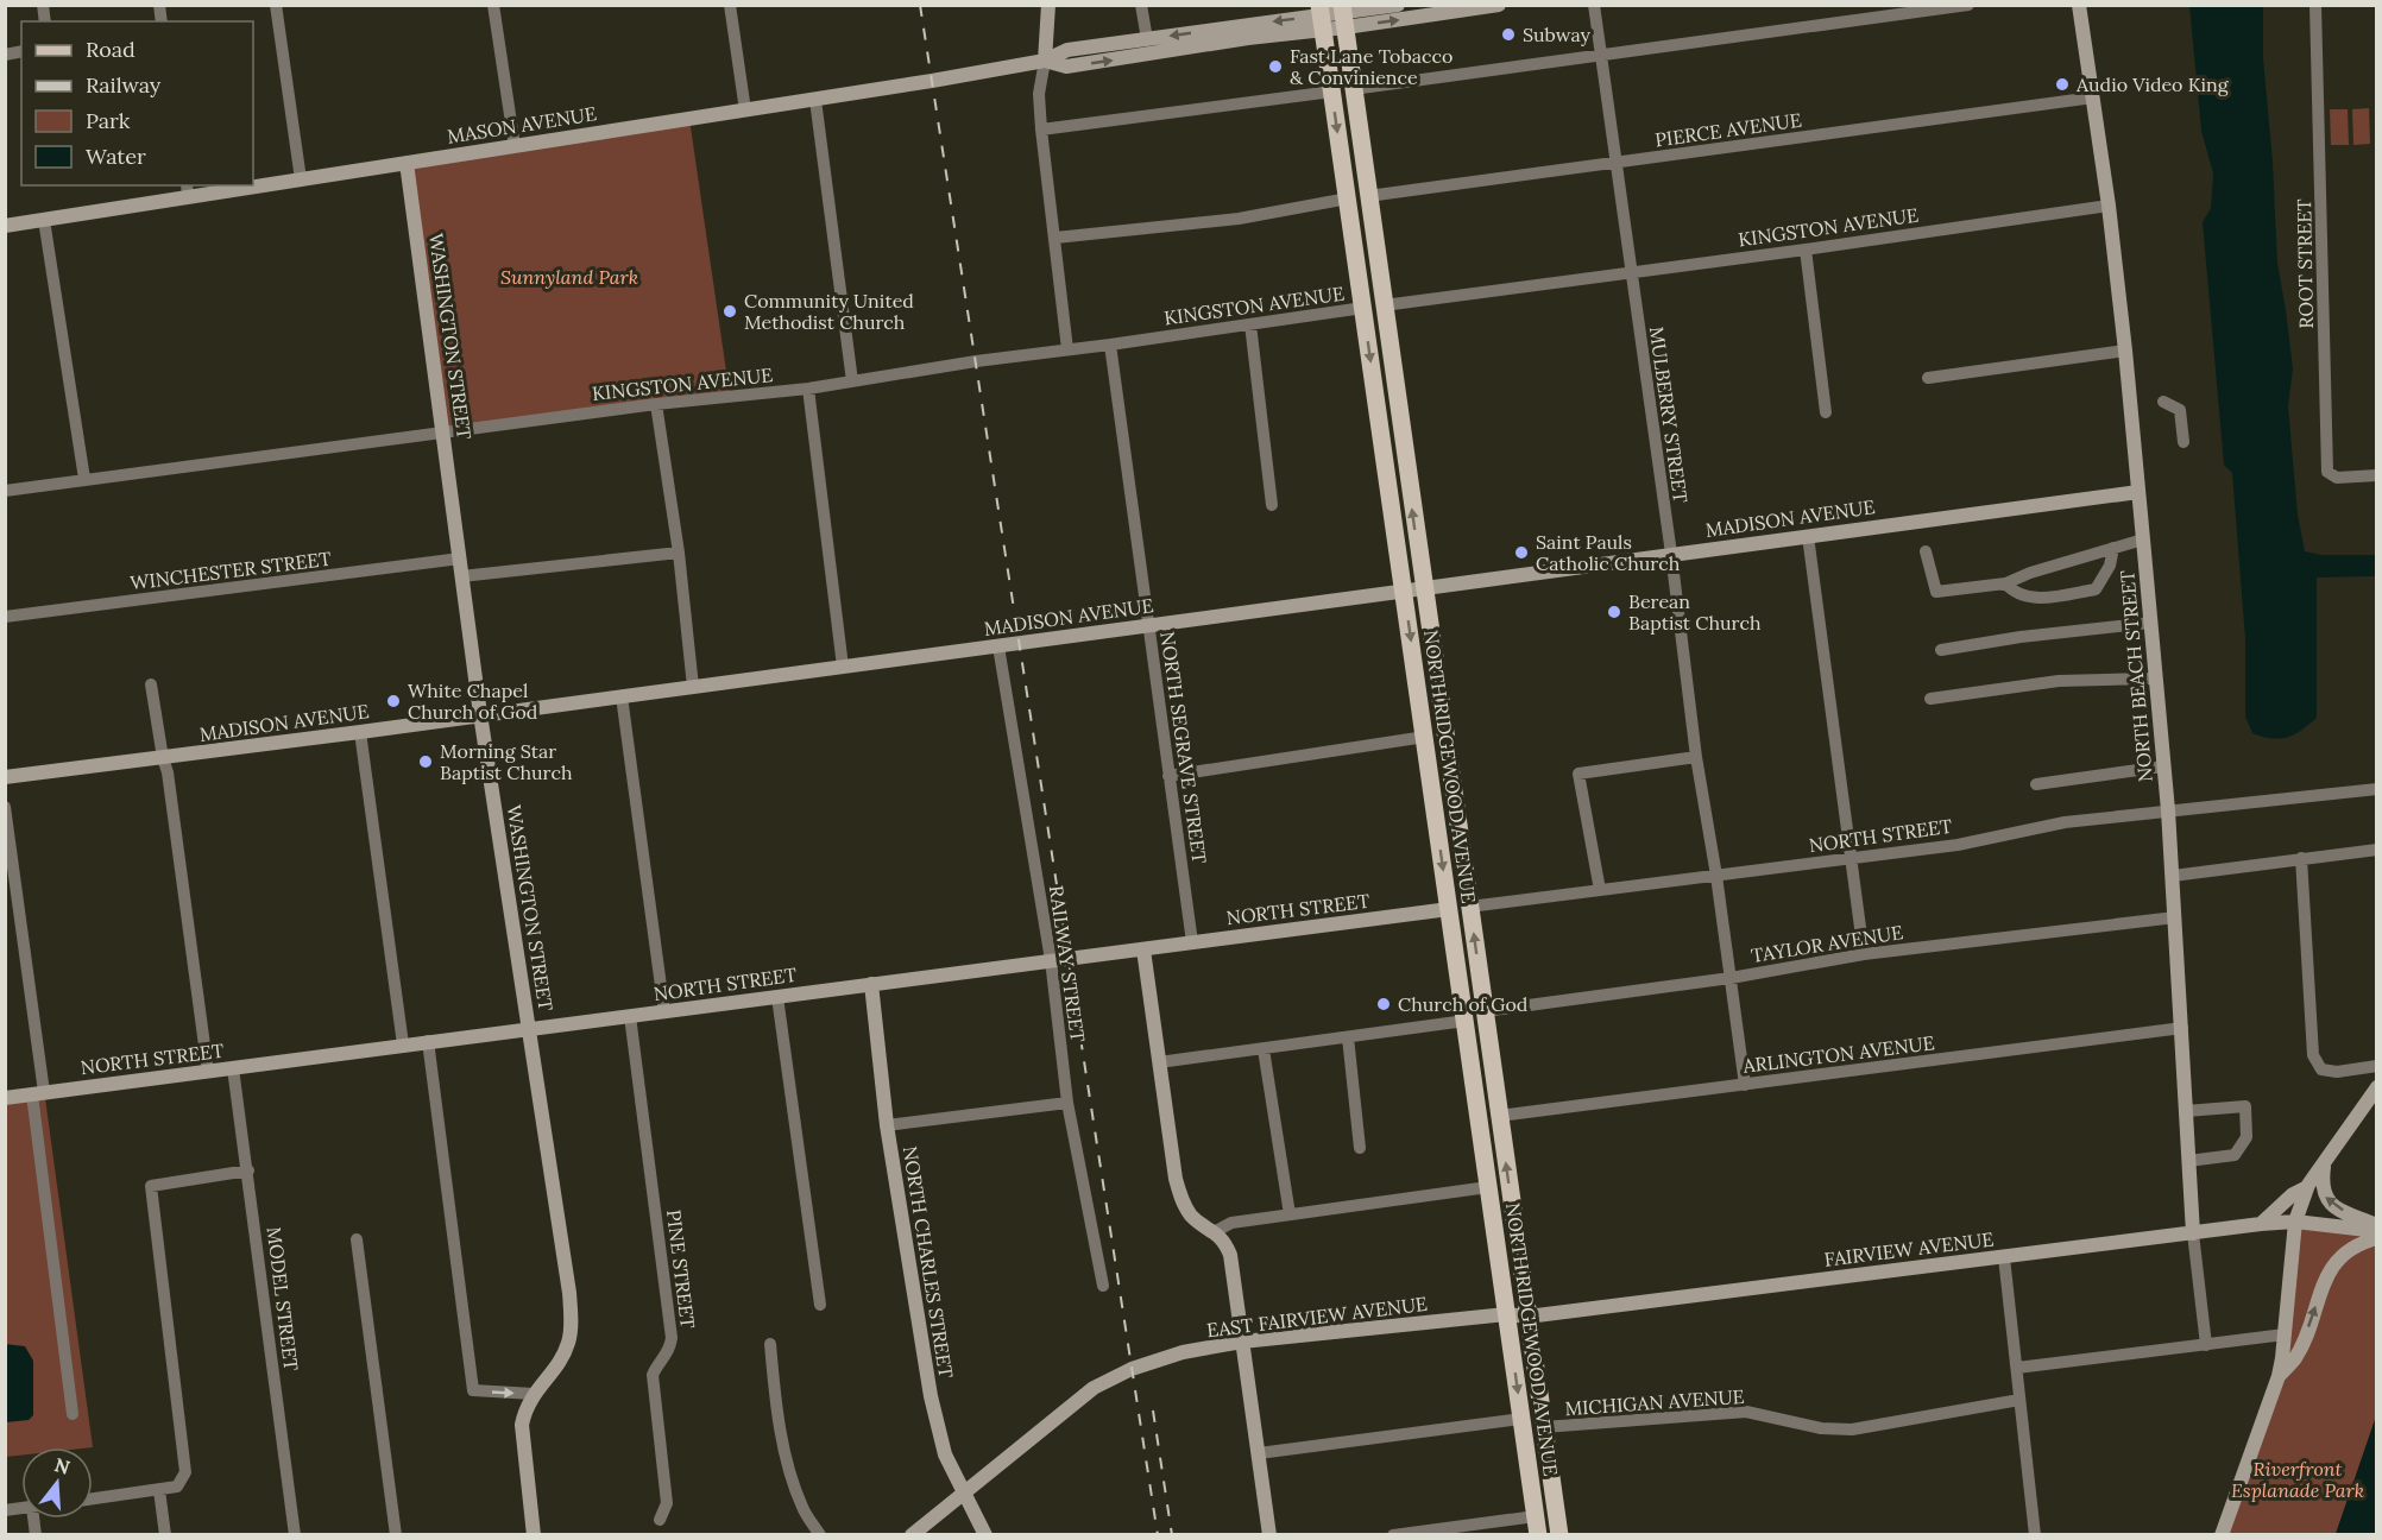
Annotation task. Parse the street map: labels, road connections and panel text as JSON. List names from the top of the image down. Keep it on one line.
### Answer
{"streets":{"main road":["NORTH RIDGEWOOD AVENUE"],"street":["MASON AVENUE","PIERCE AVENUE","KINGSTON AVENUE","ROOT STREET","WASHINGTON STREET","MULBERRY STREET","MADISON AVENUE","WINCHESTER STREET","NORTH BEACH STREET","NORTH SEGRAVE STREET","NORTH STREET","TAYLOR AVENUE","RAILWAY STREET","ARLINGTON AVENUE","FAIRVIEW AVENUE","NORTH CHARLES STREET","PINE STREET","MODEL STREET","EAST FAIRVIEW AVENUE","MICHIGAN AVENUE"]},"crossings":[["MASON AVENUE","WASHINGTON STREET"],["MASON AVENUE","NORTH RIDGEWOOD AVENUE"],["PIERCE AVENUE","MULBERRY STREET"],["PIERCE AVENUE","NORTH BEACH STREET"],["PIERCE AVENUE","NORTH RIDGEWOOD AVENUE"],["KINGSTON AVENUE","WASHINGTON STREET"],["KINGSTON AVENUE","MULBERRY STREET"],["KINGSTON AVENUE","NORTH BEACH STREET"],["KINGSTON AVENUE","NORTH SEGRAVE STREET"],["KINGSTON AVENUE","NORTH RIDGEWOOD AVENUE"],["WASHINGTON STREET","MADISON AVENUE"],["WASHINGTON STREET","WINCHESTER STREET"],["WASHINGTON STREET","NORTH STREET"],["MULBERRY STREET","MADISON AVENUE"],["MULBERRY STREET","NORTH STREET"],["MULBERRY STREET","TAYLOR AVENUE"],["MULBERRY STREET","ARLINGTON AVENUE"],["MADISON AVENUE","NORTH BEACH STREET"],["MADISON AVENUE","NORTH SEGRAVE STREET"],["MADISON AVENUE","NORTH RIDGEWOOD AVENUE"],["MADISON AVENUE","RAILWAY STREET"],["NORTH BEACH STREET","NORTH STREET"],["NORTH BEACH STREET","TAYLOR AVENUE"],["NORTH BEACH STREET","ARLINGTON AVENUE"],["NORTH BEACH STREET","FAIRVIEW AVENUE"],["NORTH SEGRAVE STREET","NORTH STREET"],["NORTH RIDGEWOOD AVENUE","NORTH STREET"],["NORTH RIDGEWOOD AVENUE","TAYLOR AVENUE"],["NORTH RIDGEWOOD AVENUE","ARLINGTON AVENUE"],["NORTH RIDGEWOOD AVENUE","FAIRVIEW AVENUE"],["NORTH RIDGEWOOD AVENUE","EAST FAIRVIEW AVENUE"],["NORTH RIDGEWOOD AVENUE","MICHIGAN AVENUE"],["NORTH STREET","RAILWAY STREET"],["NORTH STREET","NORTH CHARLES STREET"],["NORTH STREET","PINE STREET"],["NORTH STREET","MODEL STREET"],["FAIRVIEW AVENUE","EAST FAIRVIEW AVENUE"],["NORTH CHARLES STREET","EAST FAIRVIEW AVENUE"]],"parks":["Sunnyland Park","Riverfront Esplanade Park"],"places":["Subway","Fast Lane Tobacco & Convinience","Audio Video King","Community United Methodist Church","Saint Pauls Catholic Church","Berean Baptist Church","White Chapel Church of God","Morning Star Baptist Church","Church of God"],"legend":["Road","Railway","Park","Water"],"north":"top"}
